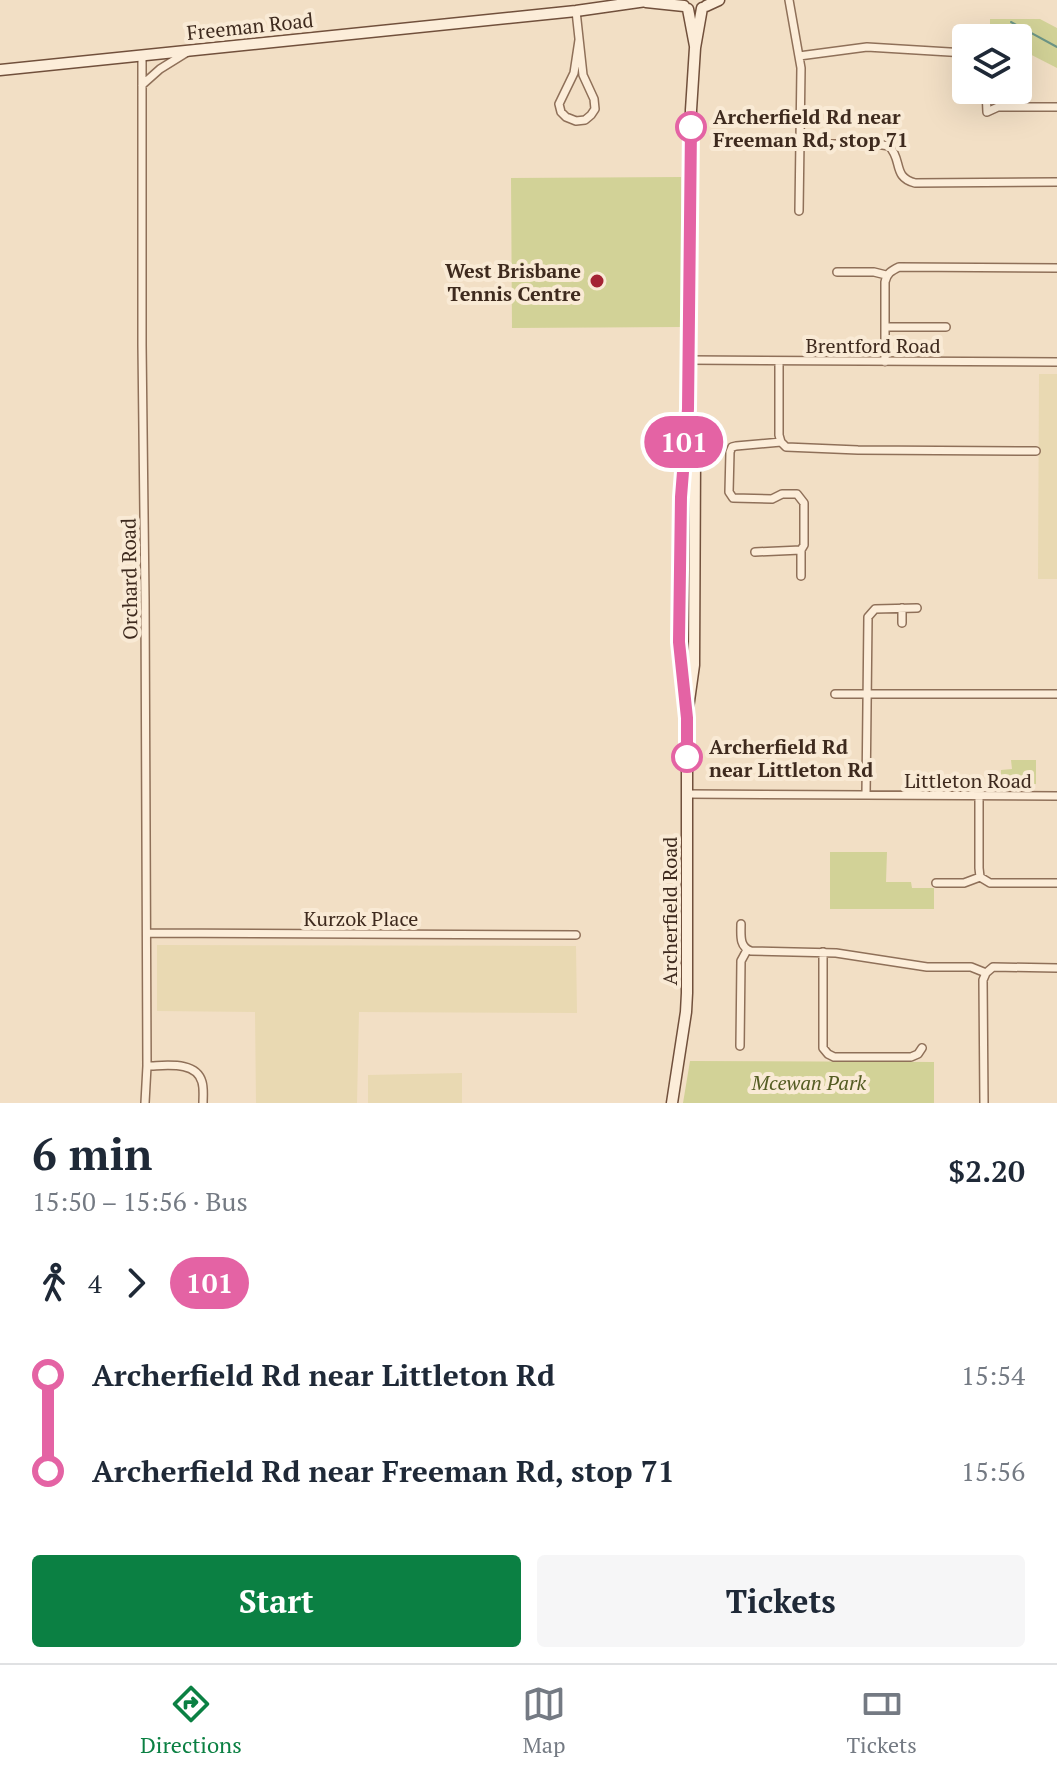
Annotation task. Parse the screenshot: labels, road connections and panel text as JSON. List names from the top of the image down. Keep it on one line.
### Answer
{"streets":{"main road":["Freeman Road","Archerfield Road"],"street":["Brentford Road","Orchard Road","Littleton Road","Kurzok Place"]},"crossings":[["Freeman Road","Orchard Road"],["Freeman Road","Archerfield Road"],["Brentford Road","Archerfield Road"],["Orchard Road","Kurzok Place"],["Littleton Road","Archerfield Road"]],"parks":["Mcewan Park"],"places":["Archerfield Rd near Freeman Rd, stop 71","West Brisbane Tennis Centre","Archerfield Rd near Littleton Rd"],"lines":["bus line 101"],"page":{"on_map":"101","heading":["6 min","15:50 – 15:56 · Bus","$2.20"],"legs":["4","101"],"list":[{"name":"Archerfield Rd near Littleton Rd","value":"15:54"},{"name":"Archerfield Rd near Freeman Rd, stop 71","value":"15:56"}],"buttons":["Start","Tickets"],"tabs":["Directions","Map","Tickets"]}}
